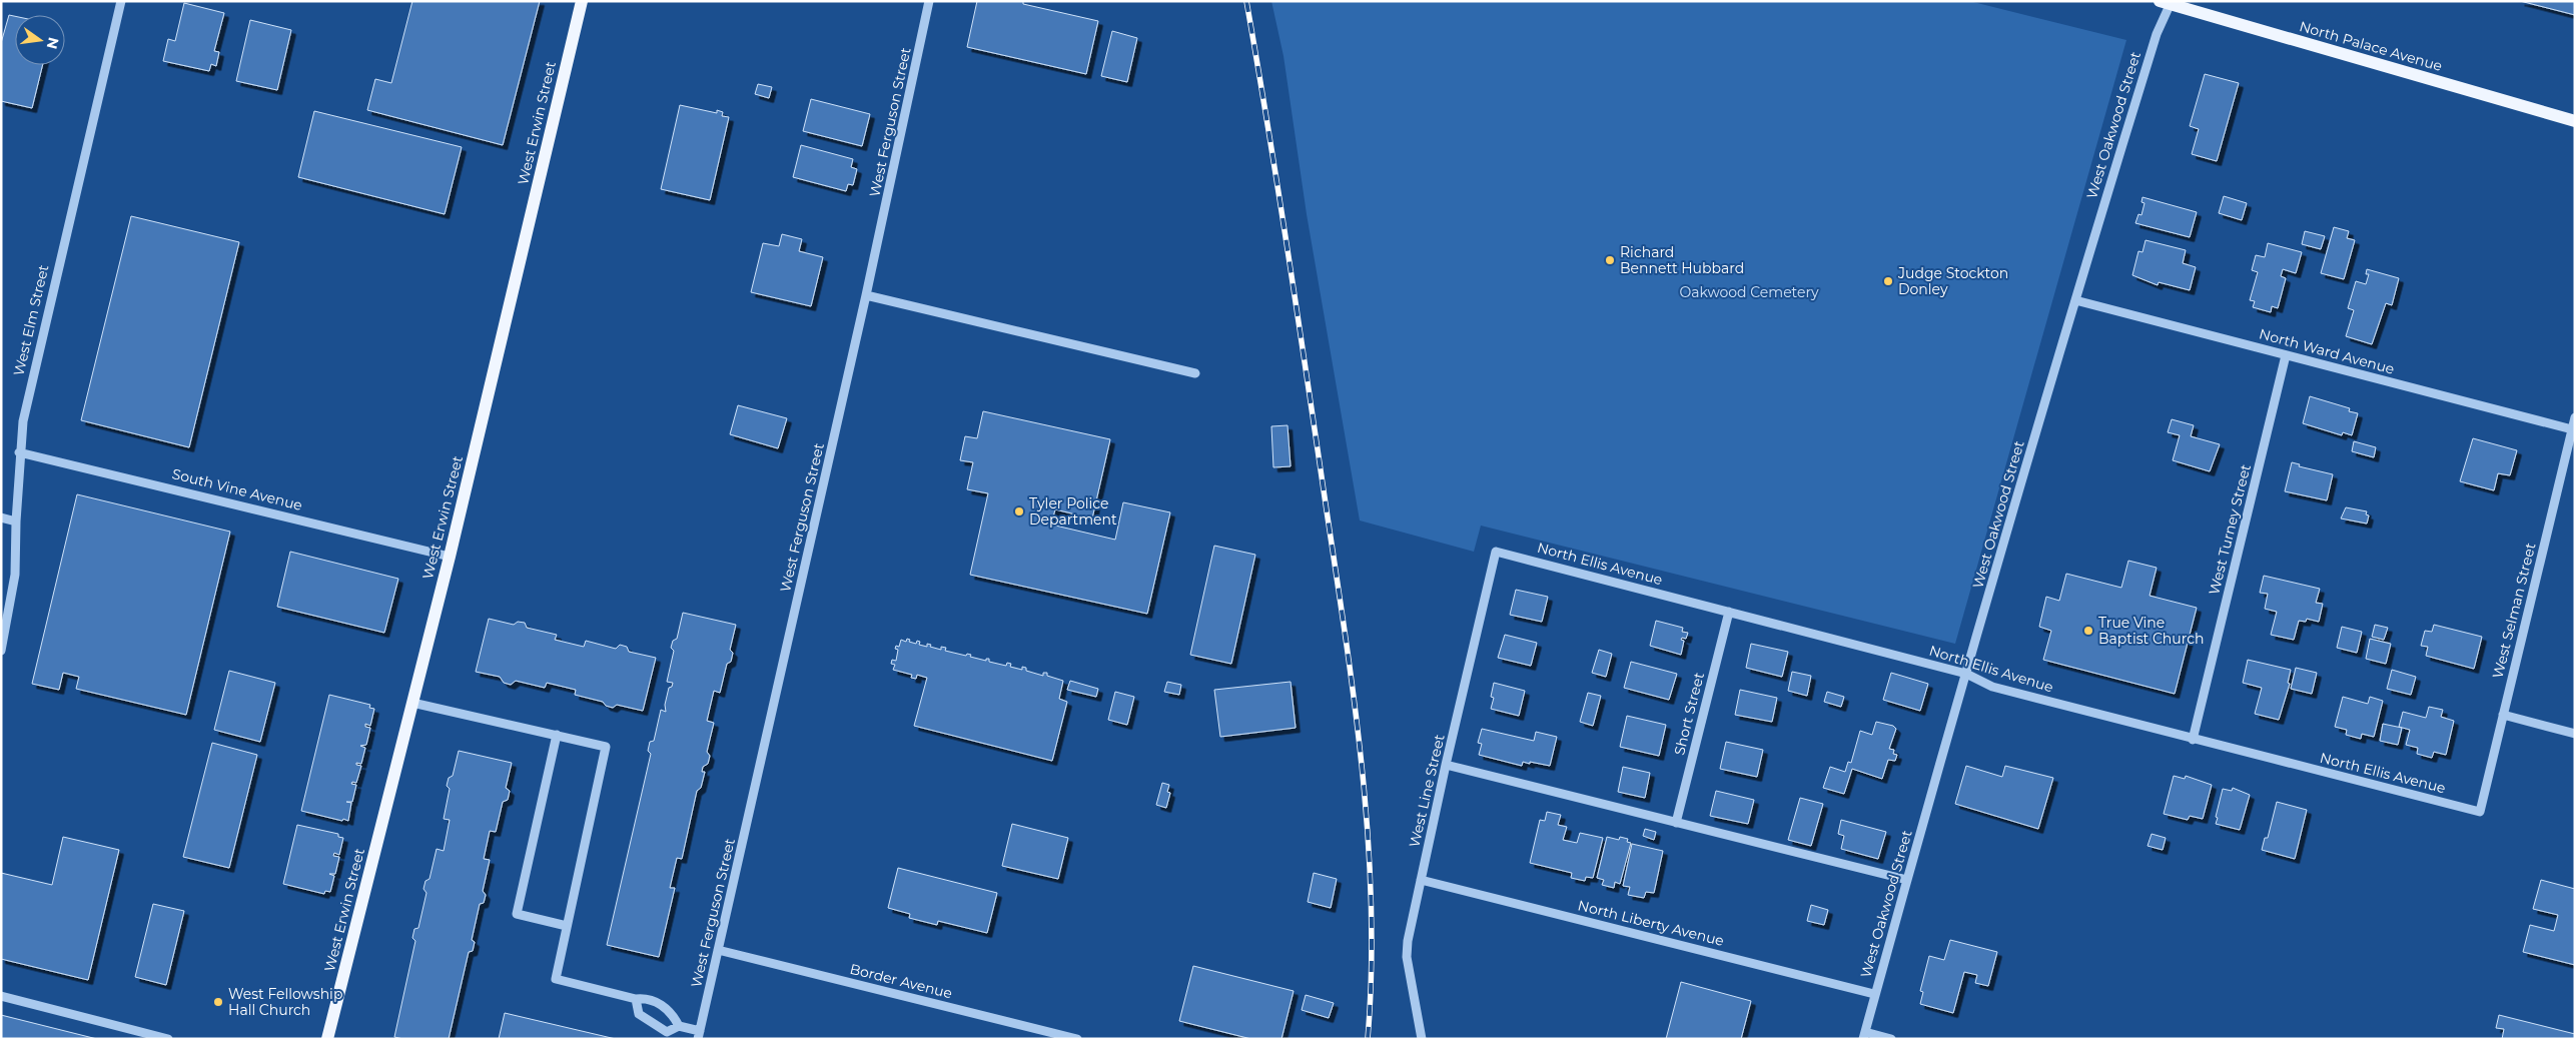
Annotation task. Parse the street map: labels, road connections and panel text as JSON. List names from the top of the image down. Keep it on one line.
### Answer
{"streets":{"main road":["North Palace Avenue","West Erwin Street"],"street":["West Ferguson Street","West Oakwood Street","West Elm Street","North Ward Avenue","South Vine Avenue","West Turney Street","North Ellis Avenue","West Selman Street","Short Street","West Line Street","North Liberty Avenue","Border Avenue"]},"crossings":[["North Palace Avenue","West Oakwood Street"],["West Ferguson Street","Border Avenue"],["West Erwin Street","South Vine Avenue"],["West Oakwood Street","North Ward Avenue"],["West Oakwood Street","North Ellis Avenue"],["West Oakwood Street","North Liberty Avenue"],["West Elm Street","South Vine Avenue"],["North Ward Avenue","West Turney Street"],["North Ward Avenue","West Selman Street"],["West Turney Street","North Ellis Avenue"],["North Ellis Avenue","West Selman Street"],["North Ellis Avenue","Short Street"],["North Ellis Avenue","West Line Street"],["West Line Street","North Liberty Avenue"]],"parks":["Oakwood Cemetery"],"places":["Richard Bennett Hubbard","Judge Stockton Donley","Tyler Police Department","True Vine Baptist Church","West Fellowship Hall Church"],"north":"right"}
